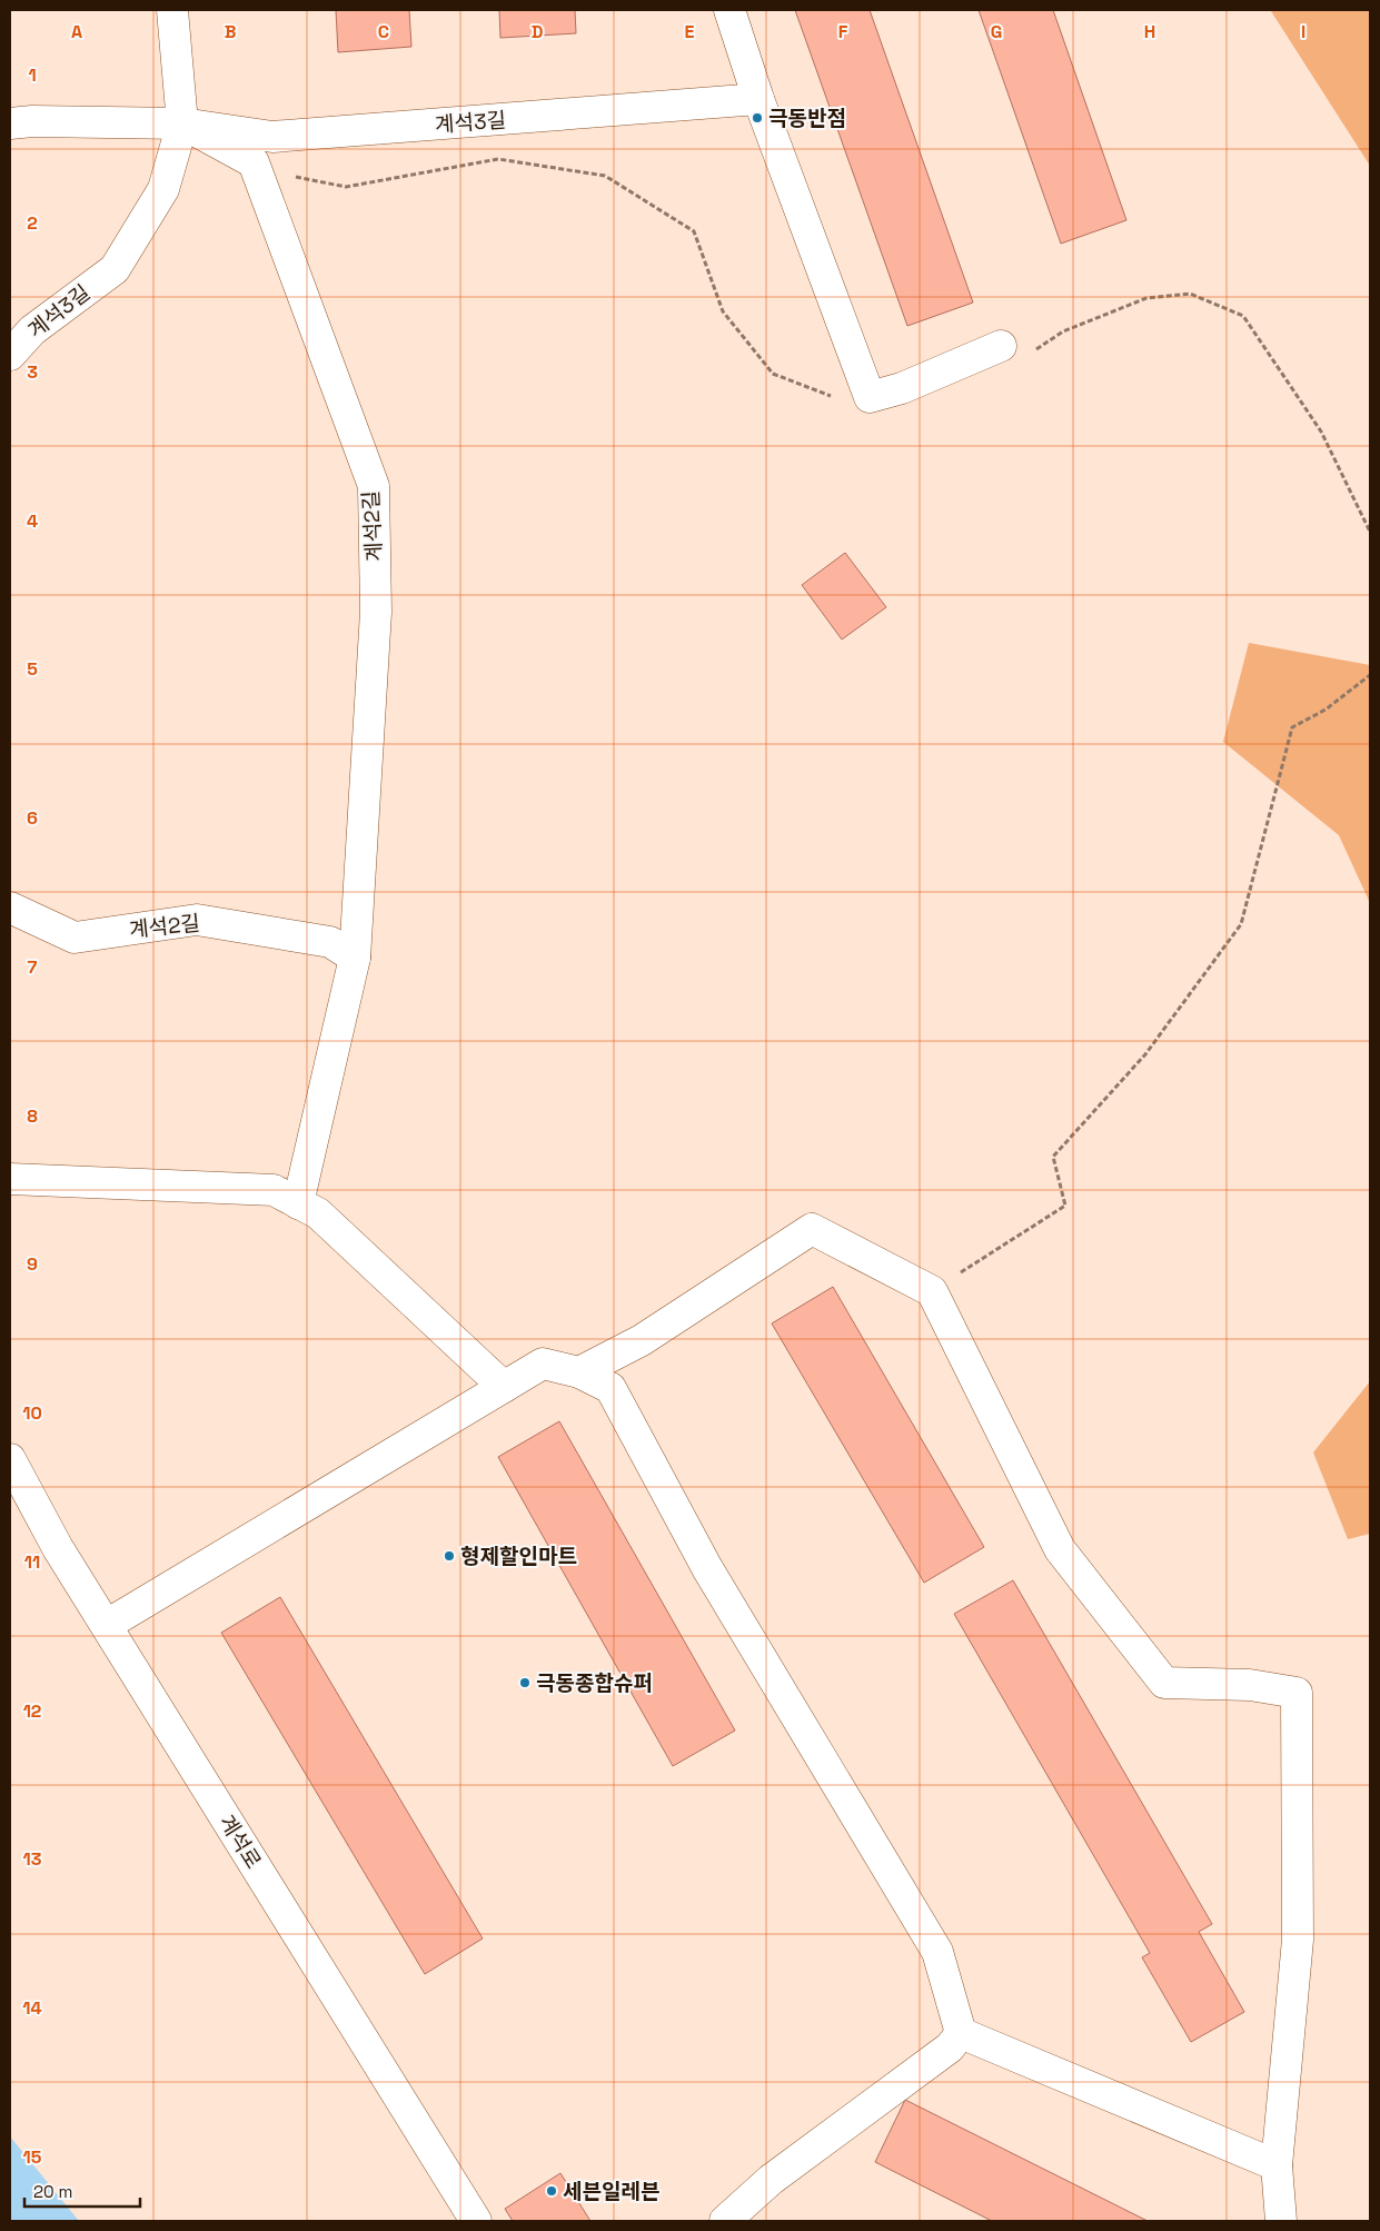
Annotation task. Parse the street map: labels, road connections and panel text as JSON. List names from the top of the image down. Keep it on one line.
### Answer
{"streets":{"street":["계석3길","계석2길","계석로"]},"crossings":[["계석3길","계석2길"]],"places":["극동반점","형제할인마트","극동종합슈퍼","세븐일레븐"],"scale_bar":"20 m","grid":{"columns":["A","B","C","D","E","F","G","H","I"],"rows":["1","2","3","4","5","6","7","8","9","10","11","12","13","14","15"]}}
